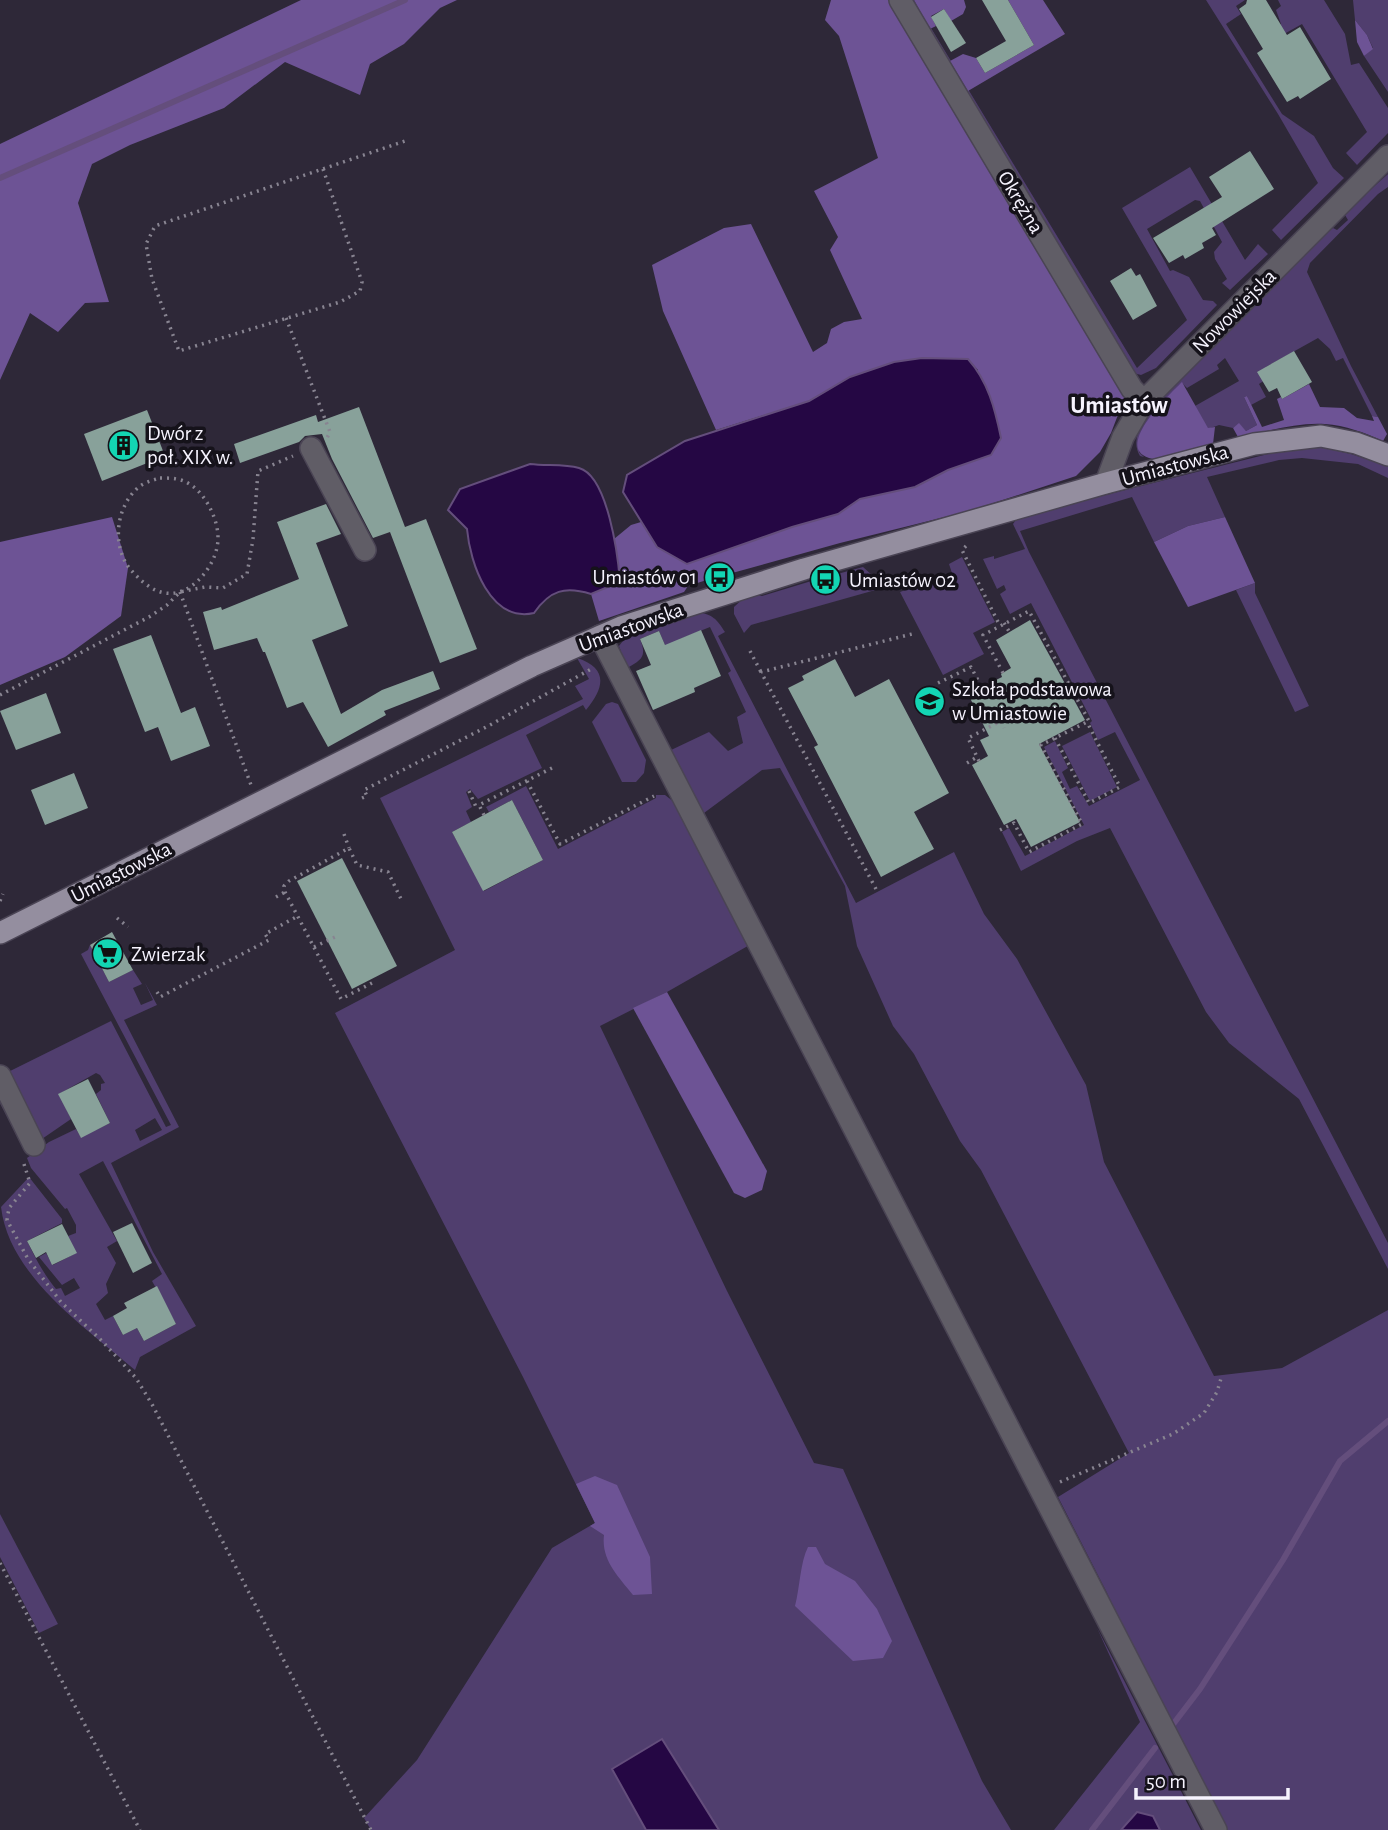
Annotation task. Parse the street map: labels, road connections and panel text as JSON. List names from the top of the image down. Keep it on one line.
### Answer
{"streets":{"main road":["Umiastowska"],"street":["Okrężna","Nowowiejska"]},"crossings":[["Okrężna","Nowowiejska"],["Nowowiejska","Umiastowska"]],"districts":["Umiastów"],"places":{"building":["Dwór z poł. XIX w."],"bus stop":["Umiastów 01","Umiastów 02"],"school or university":["Szkoła podstawowa w Umiastowie"],"supermarket":["Zwierzak"]},"scale_bar":"50 m"}
